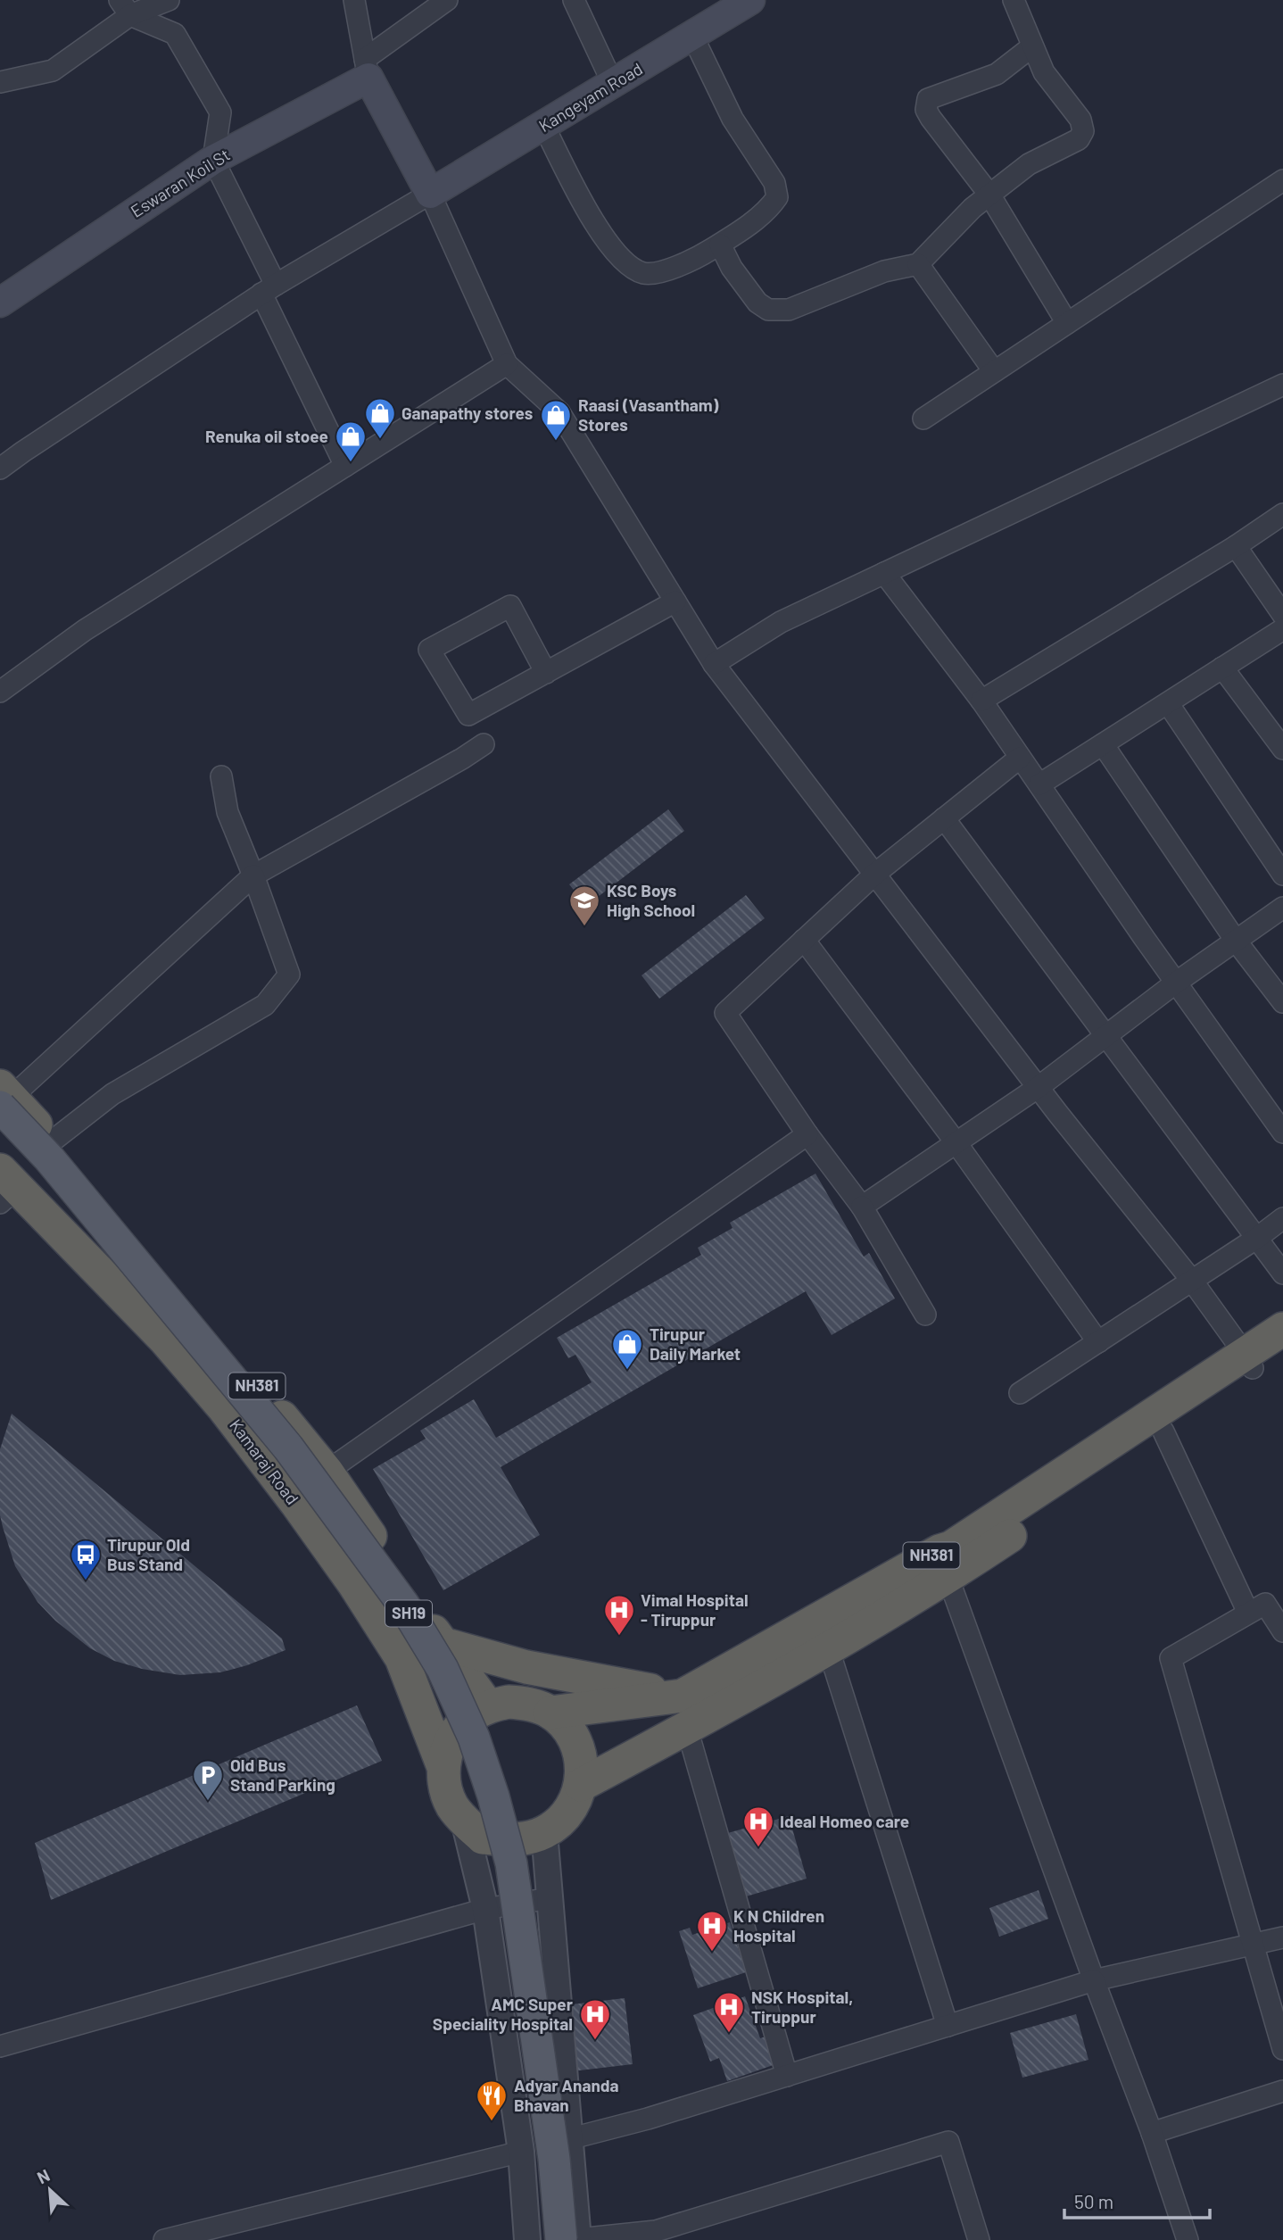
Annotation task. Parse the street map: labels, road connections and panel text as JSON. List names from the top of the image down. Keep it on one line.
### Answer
{"streets":{"highway":["NH381","Kamaraj Road"],"main road":["Kangeyam Road","Eswaran Koil St","SH19"]},"crossings":[["NH381","Kamaraj Road"],["NH381","SH19"]],"places":{"shop":["Ganapathy stores","Raasi (Vasantham) Stores","Renuka oil stoee","Tirupur Daily Market"],"school or university":["KSC Boys High School"],"bus stop":["Tirupur Old Bus Stand"],"hospital":["Vimal Hospital - Tiruppur","Ideal Homeo care","K N Children Hospital","NSK Hospital, Tiruppur","AMC Super Speciality Hospital"],"parking":["Old Bus Stand Parking"],"restaurant":["Adyar Ananda Bhavan"]},"scale_bar":"50 m","north":"top left"}
